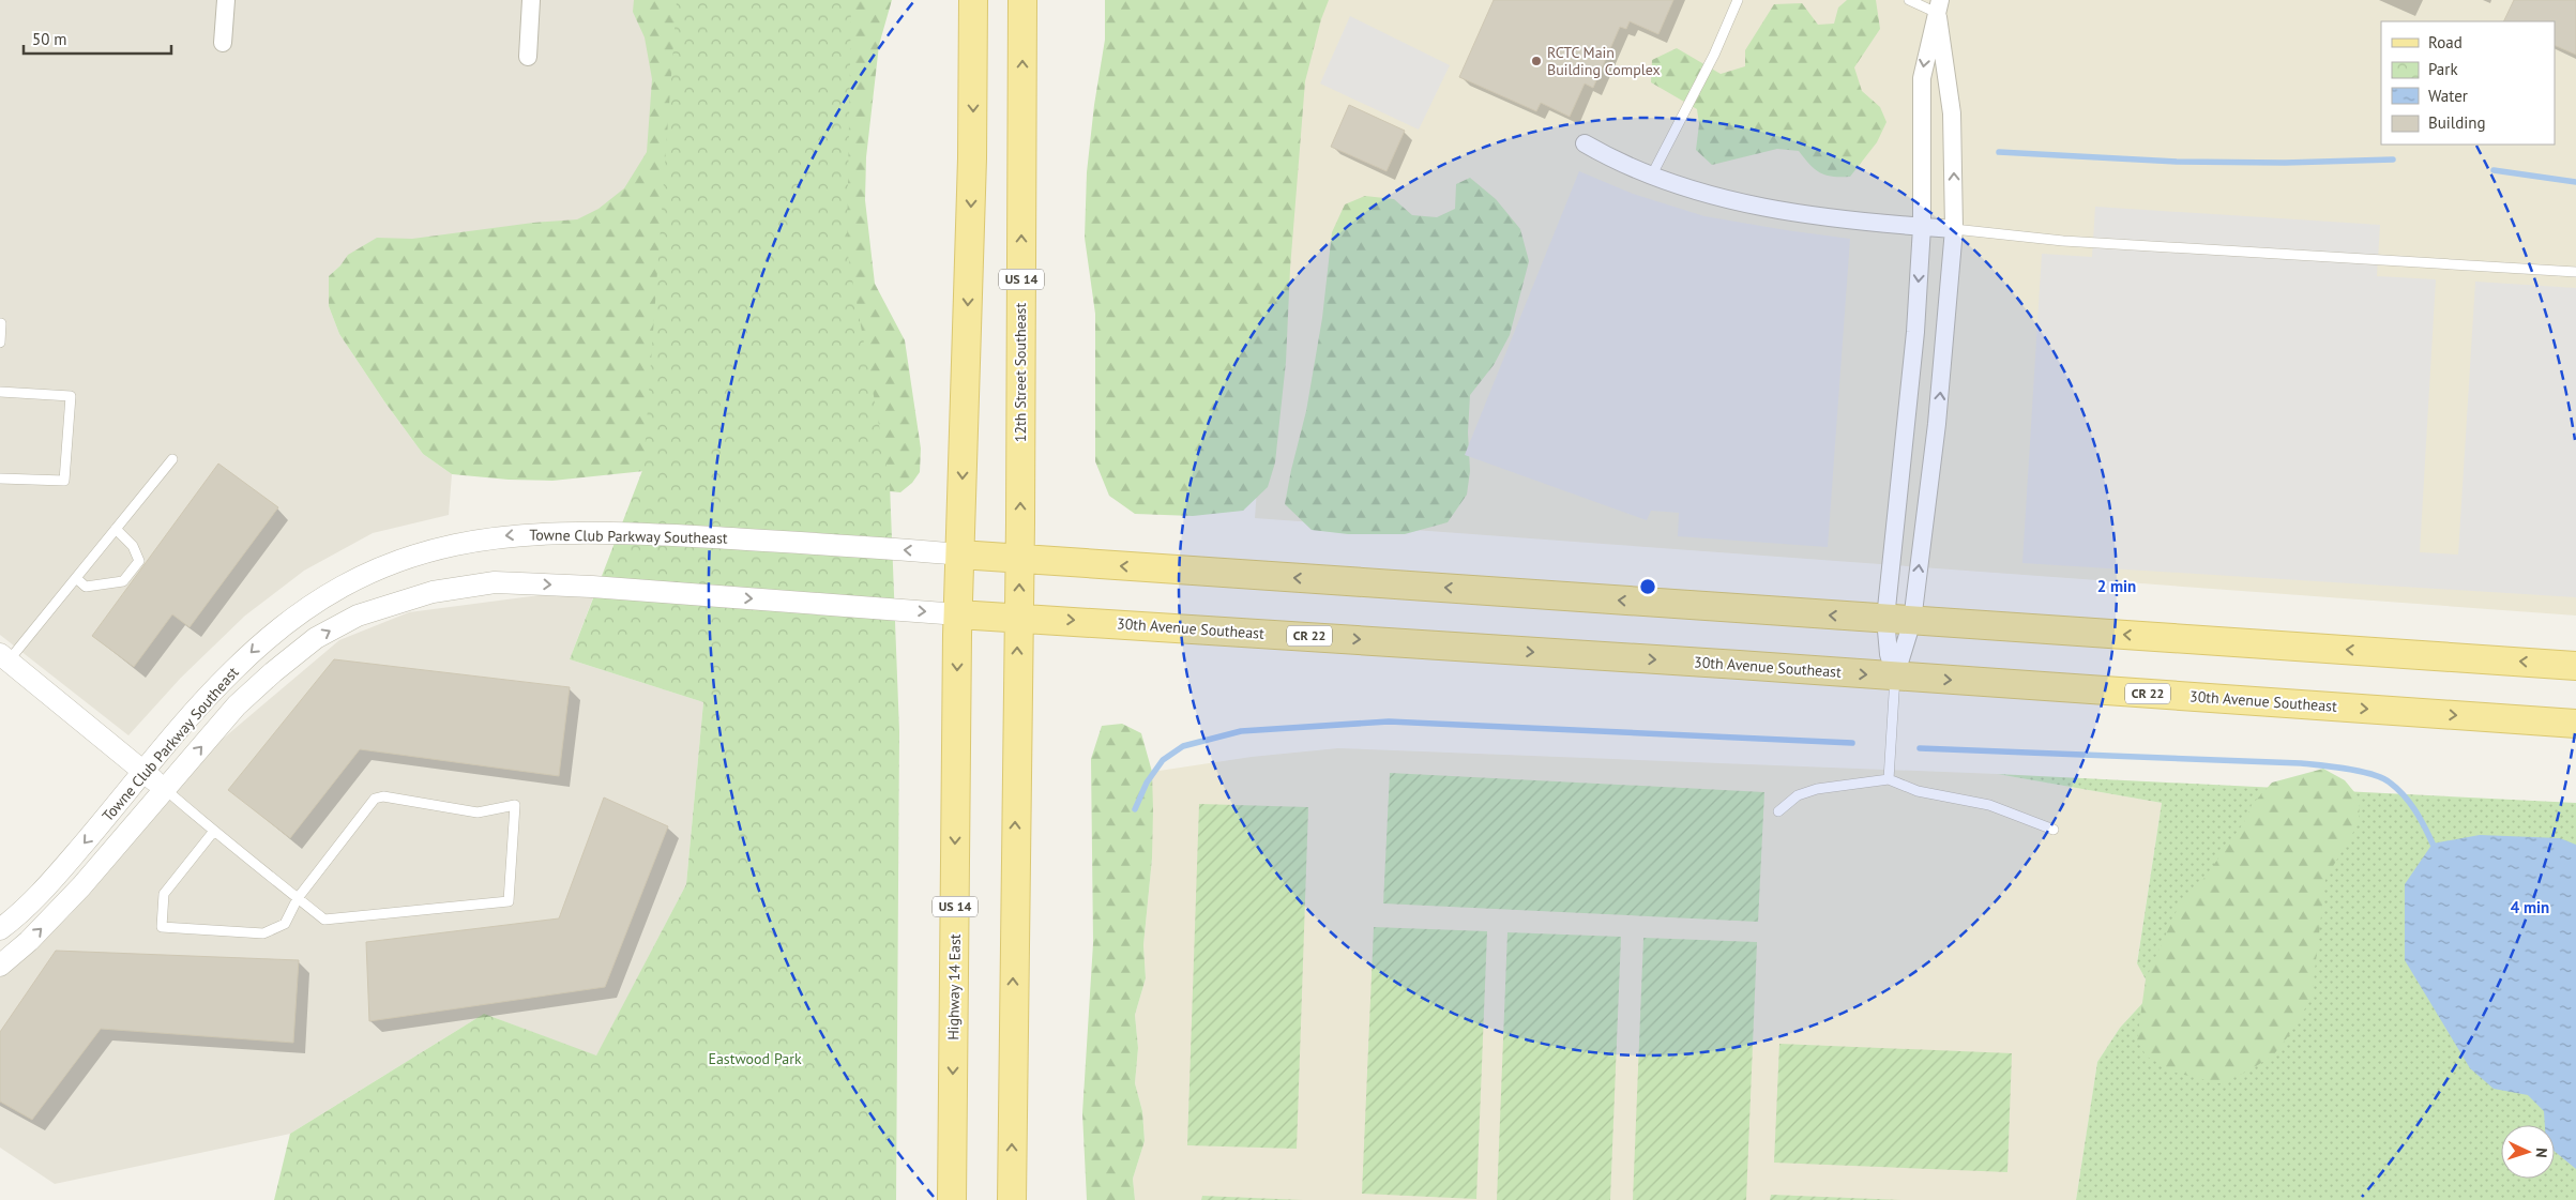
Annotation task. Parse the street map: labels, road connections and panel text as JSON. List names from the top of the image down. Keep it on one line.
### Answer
{"streets":{"main road":["US 14","12th Street Southeast","30th Avenue Southeast","CR 22","Highway 14 East"],"street":["Towne Club Parkway Southeast"]},"crossings":[["US 14","12th Street Southeast"],["US 14","Towne Club Parkway Southeast"],["US 14","30th Avenue Southeast"],["US 14","Highway 14 East"],["12th Street Southeast","30th Avenue Southeast"],["Towne Club Parkway Southeast","30th Avenue Southeast"],["Towne Club Parkway Southeast","Highway 14 East"],["30th Avenue Southeast","Highway 14 East"]],"parks":["Eastwood Park"],"places":["RCTC Main Building Complex"],"legend":["Road","Park","Water","Building"],"scale_bar":"50 m","north":"right","rings":["2 min","4 min"]}
